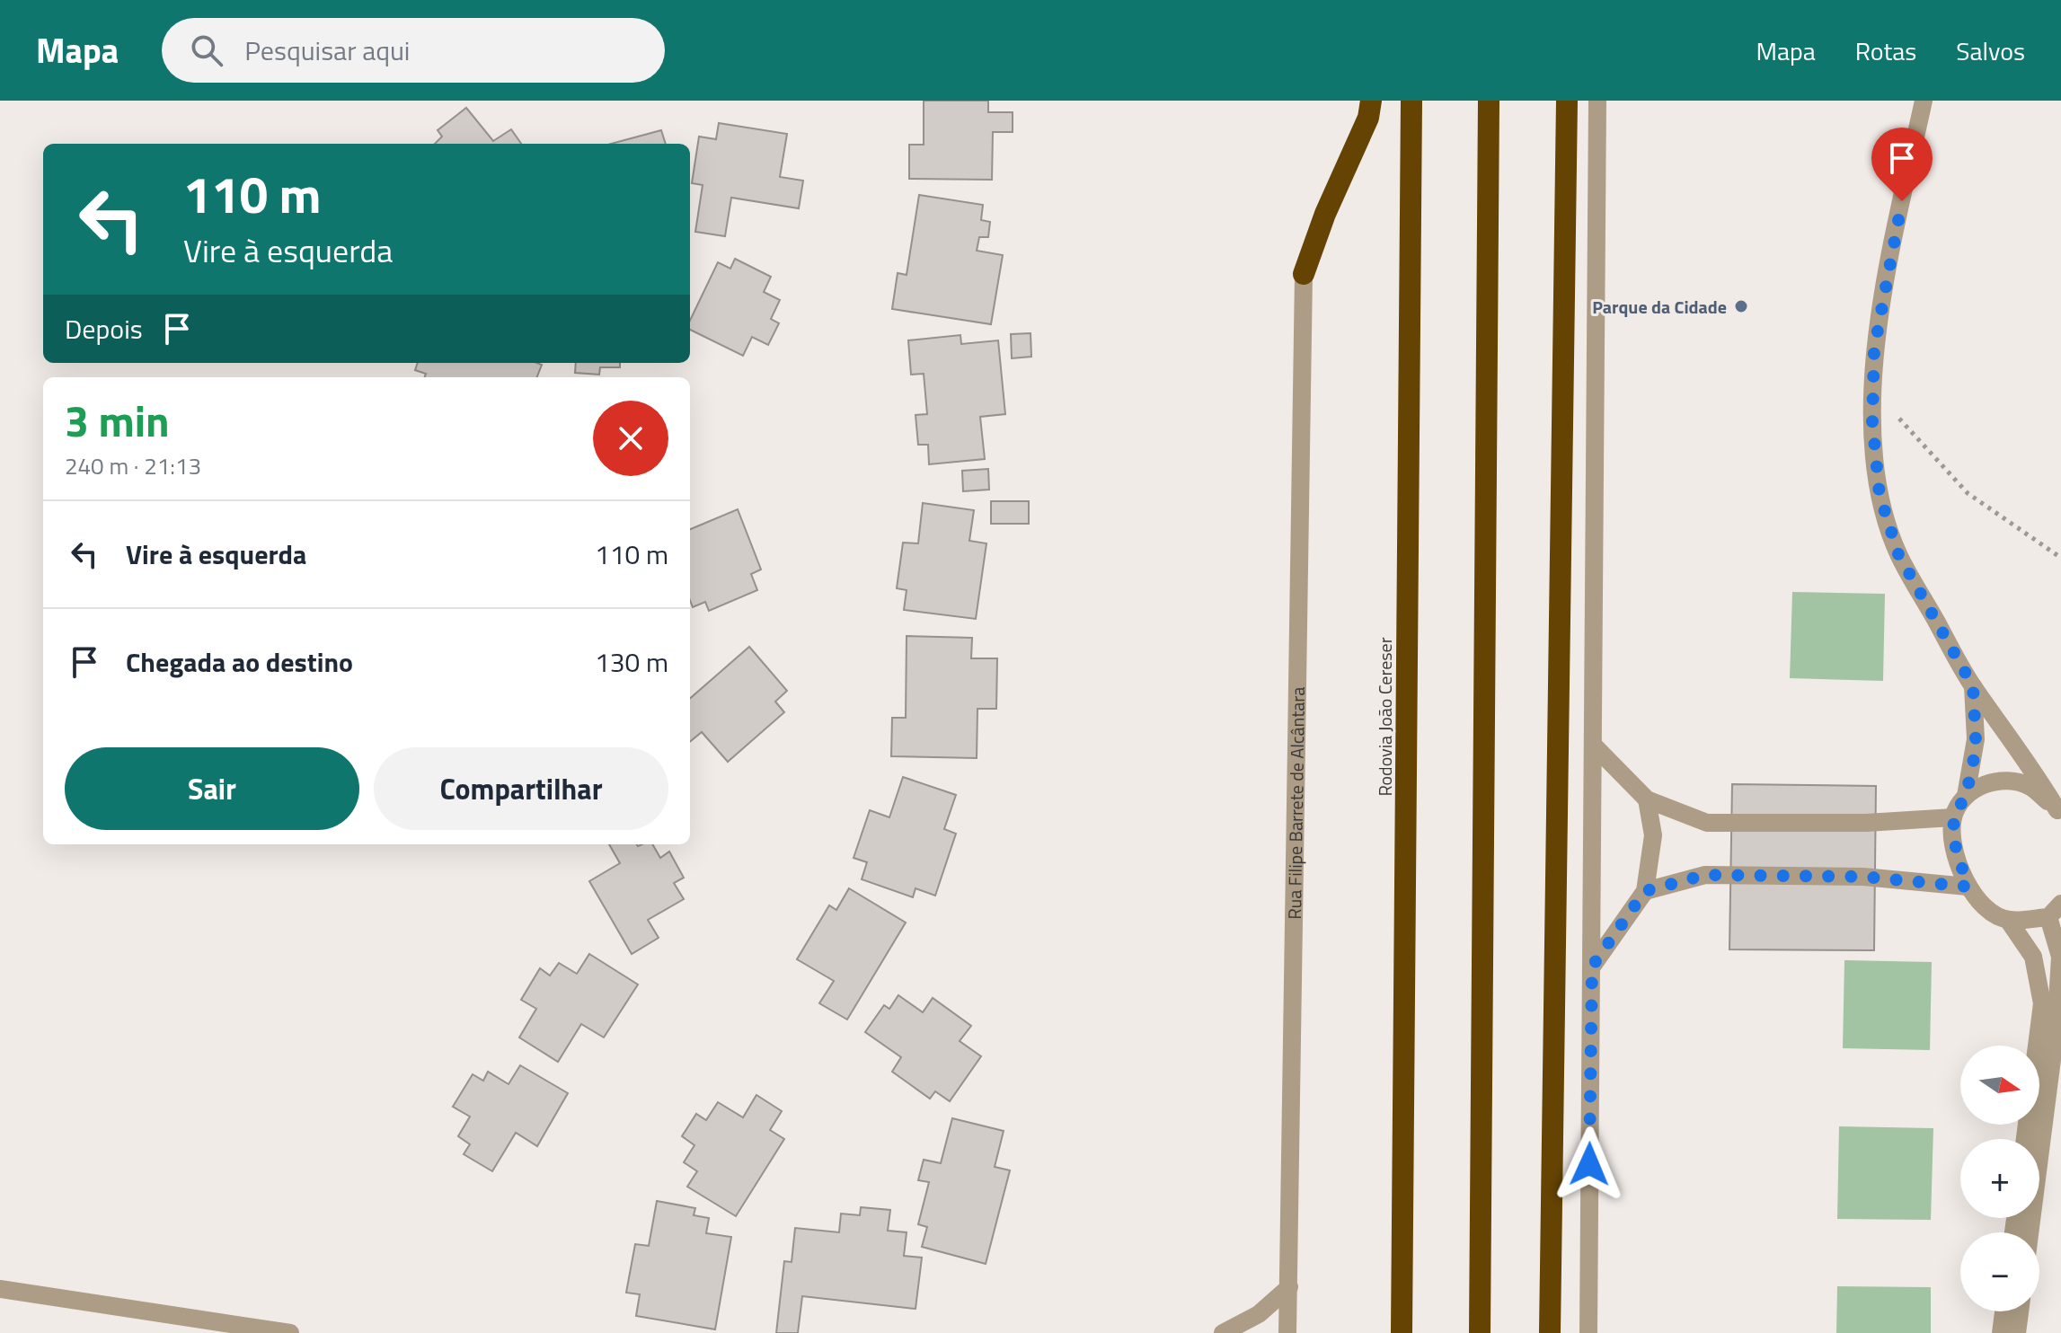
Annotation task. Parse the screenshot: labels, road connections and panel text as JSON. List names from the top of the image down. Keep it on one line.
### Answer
{"streets":{"highway":["Rodovia João Cereser"],"street":["Rua Filipe Barrete de Alcântara"]},"places":["Parque da Cidade"],"north":"right","page":{"header":"Mapa","search":"Pesquisar aqui","nav":["Mapa","Rotas","Salvos"],"turn":["110 m","Vire à esquerda"],"then":"Depois","heading":["3 min","240 m · 21:13"],"list":[{"name":"Vire à esquerda","value":"110 m"},{"name":"Chegada ao destino","value":"130 m"}],"buttons":["Sair","Compartilhar"],"map_buttons":["+","−"]}}
